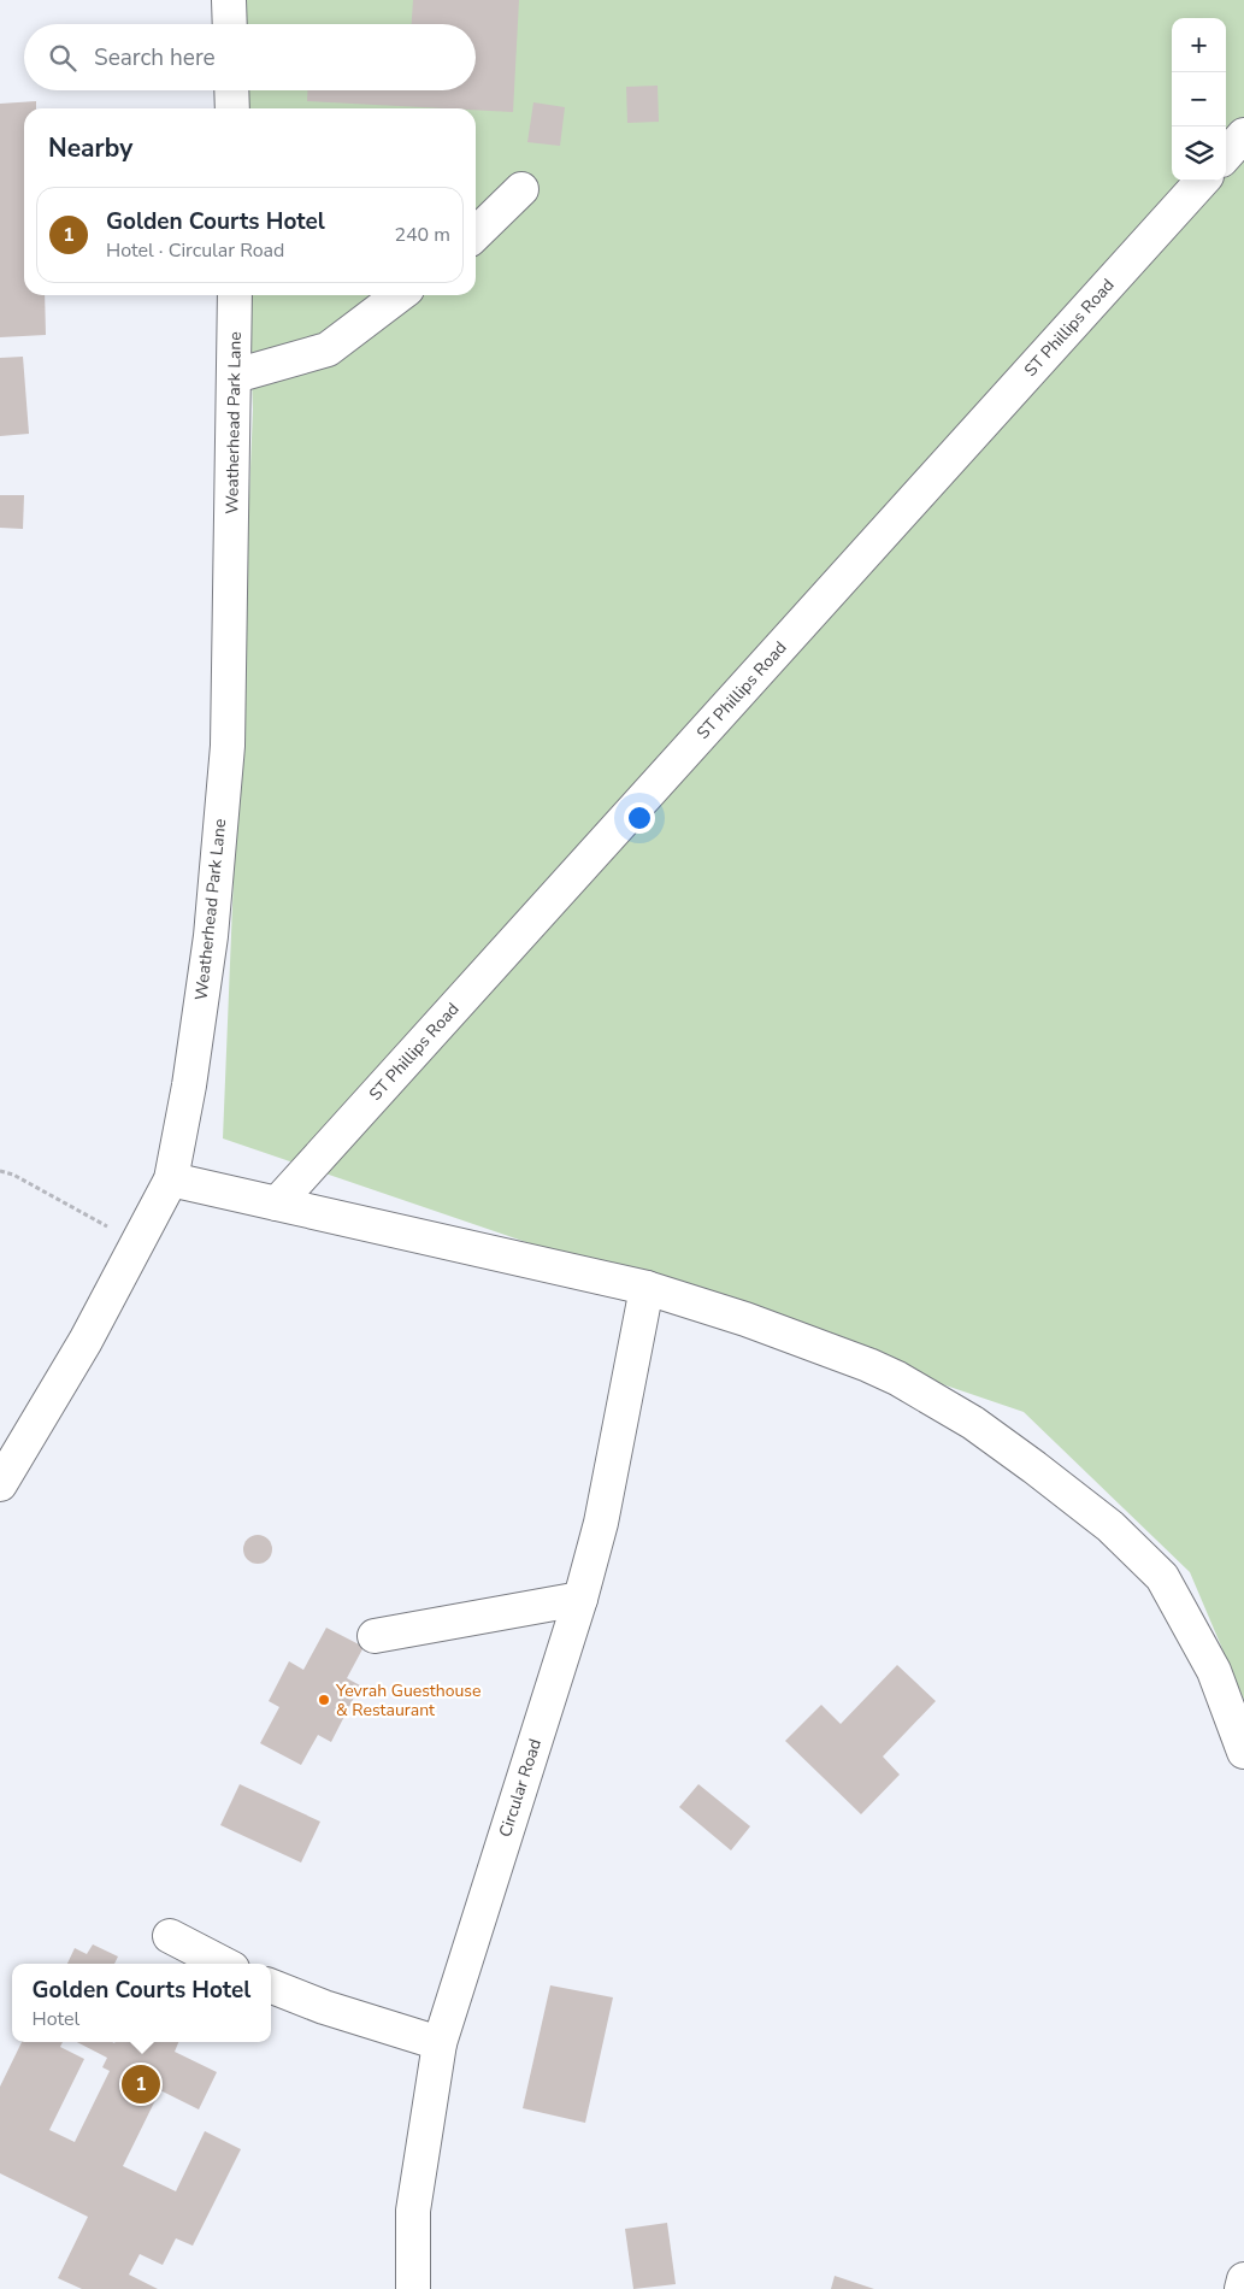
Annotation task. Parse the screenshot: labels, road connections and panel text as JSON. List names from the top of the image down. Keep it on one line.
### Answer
{"streets":{"street":["ST Phillips Road","Weatherhead Park Lane","Circular Road"]},"places":["Yevrah Guesthouse & Restaurant"],"page":{"map_buttons":["+","−"],"search":"Search here","heading":"Nearby","list":[{"mark":"1","name":"Golden Courts Hotel","note":"Hotel · Circular Road","value":"240 m"}],"popup":["Golden Courts Hotel","Hotel"],"pins":"1"}}
